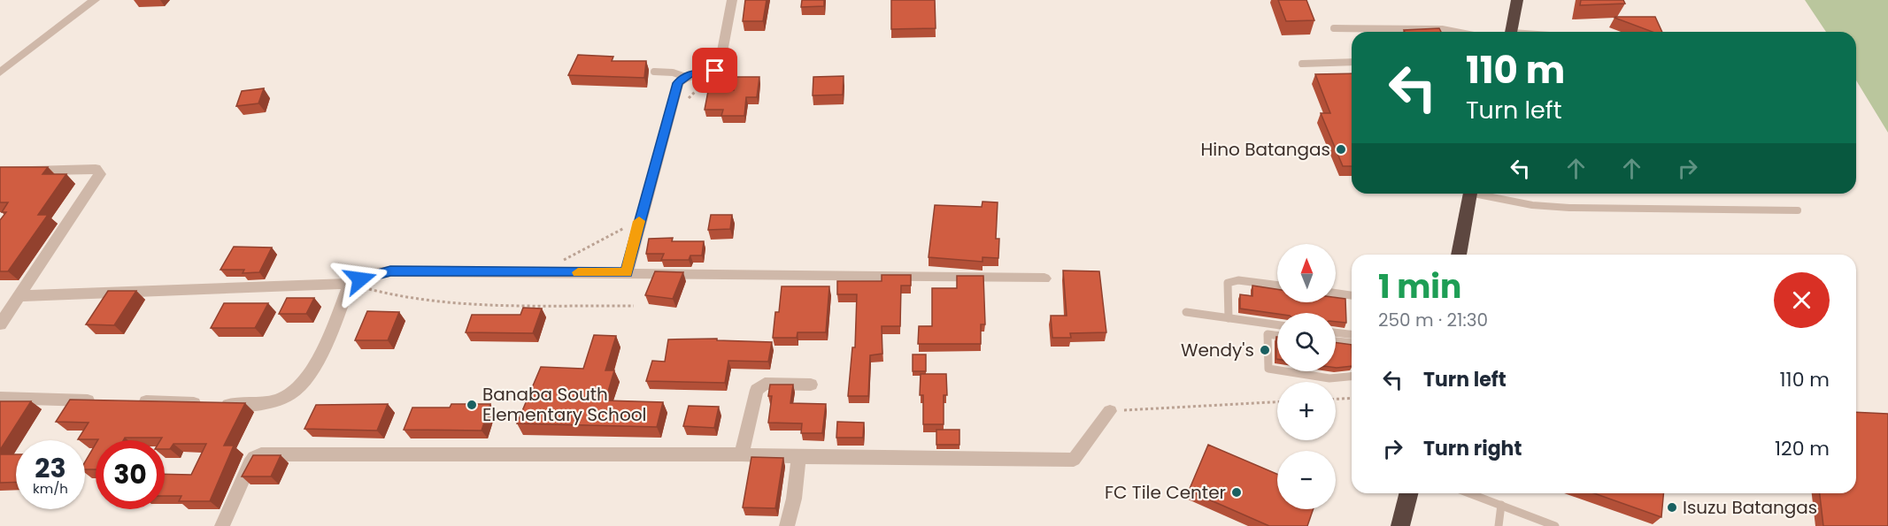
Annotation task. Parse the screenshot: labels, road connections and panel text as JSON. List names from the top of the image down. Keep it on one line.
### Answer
{"places":["Hino Batangas","Wendy's","Banaba South Elementary School","FC Tile Center","Isuzu Batangas"],"north":"top","page":{"turn":["110 m","Turn left"],"map_buttons":["+","−"],"heading":["1 min","250 m · 21:30"],"list":[{"name":"Turn left","value":"110 m"},{"name":"Turn right","value":"120 m"}],"speed":"23 km/h","limit":"30"}}
